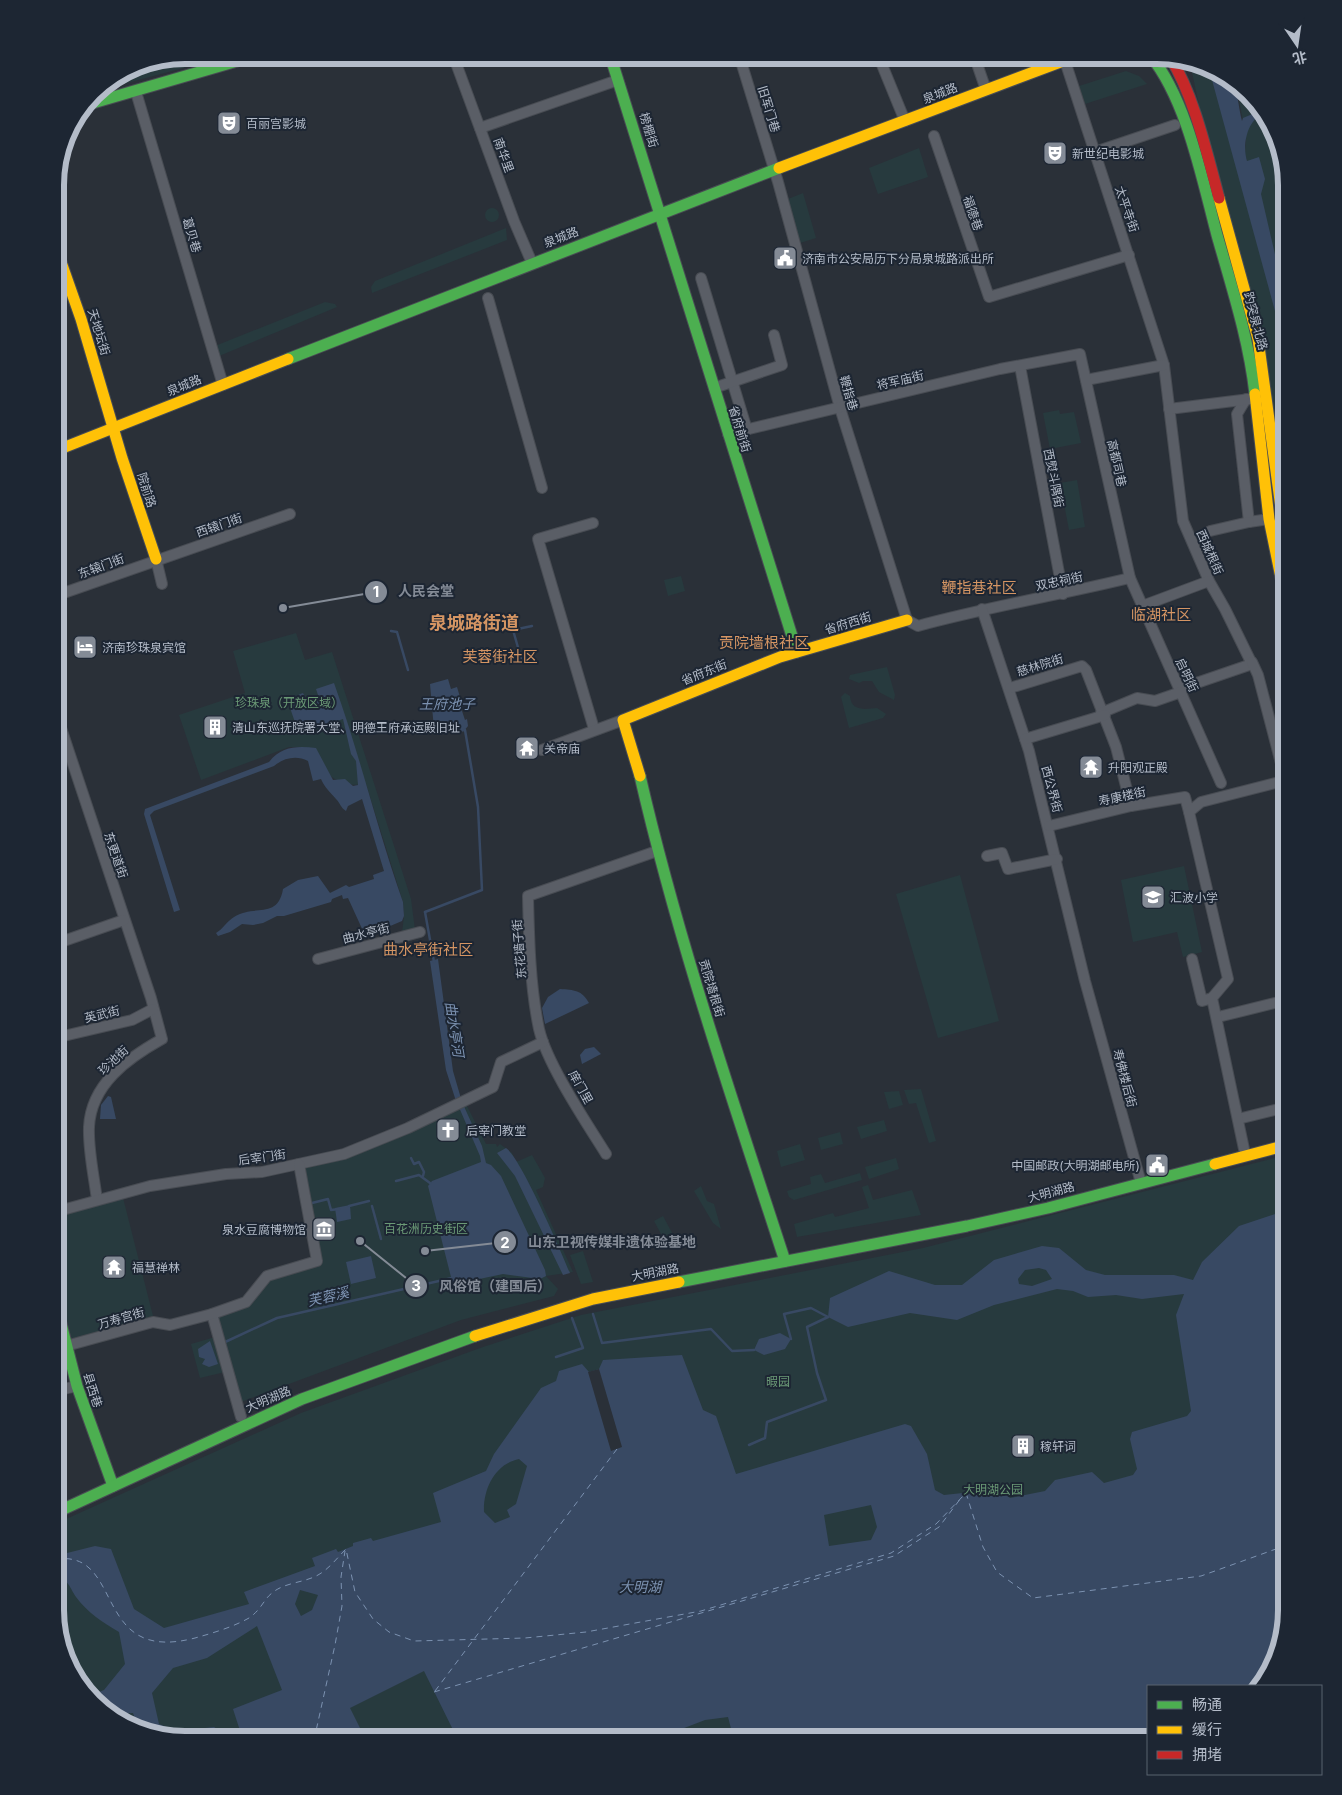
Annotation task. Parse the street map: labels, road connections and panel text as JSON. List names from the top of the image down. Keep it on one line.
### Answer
{"streets":{"main road":["泉城路","榜棚街","趵突泉北路","天地坛街","省府前街","院前路","省府西街","省府东街","贡院墙根街","大明湖路","县西巷"],"street":["旧军门巷","南华里","太平寺街","福德巷","葛贝巷","将军庙街","鞭指巷","高都司巷","西熨斗隅街","西辕门街","西城根街","东辕门街","双忠祠街","慈林院街","启明街","西公界街","寿康楼街","东更道街","曲水亭街","东花墙子街","英武街","珍池街","寿佛楼后街","庠门里","后宰门街","万寿宫街"]},"crossings":[["泉城路","旧军门巷"],["泉城路","榜棚街"],["泉城路","南华里"],["泉城路","葛贝巷"],["泉城路","天地坛街"],["泉城路","鞭指巷"],["泉城路","省府前街"],["泉城路","院前路"],["旧军门巷","鞭指巷"],["榜棚街","省府前街"],["太平寺街","福德巷"],["太平寺街","西城根街"],["天地坛街","院前路"],["将军庙街","鞭指巷"],["将军庙街","省府前街"],["将军庙街","高都司巷"],["将军庙街","西熨斗隅街"],["鞭指巷","双忠祠街"],["鞭指巷","省府西街"],["省府前街","省府西街"],["省府前街","省府东街"],["高都司巷","双忠祠街"],["高都司巷","启明街"],["西熨斗隅街","双忠祠街"],["院前路","西辕门街"],["院前路","东辕门街"],["西辕门街","东辕门街"],["双忠祠街","省府西街"],["双忠祠街","启明街"],["双忠祠街","西公界街"],["省府西街","省府东街"],["慈林院街","西公界街"],["慈林院街","寿康楼街"],["省府东街","贡院墙根街"],["西公界街","寿康楼街"],["西公界街","寿佛楼后街"],["东更道街","英武街"],["东更道街","珍池街"],["东花墙子街","贡院墙根街"],["东花墙子街","庠门里"],["贡院墙根街","大明湖路"],["英武街","珍池街"],["珍池街","后宰门街"],["寿佛楼后街","大明湖路"],["庠门里","后宰门街"],["后宰门街","万寿宫街"],["大明湖路","县西巷"],["万寿宫街","县西巷"]],"districts":["鞭指巷社区","临湖社区","泉城路街道","贡院墙根社区","芙蓉街社区","曲水亭街社区"],"water":["王府池子","曲水亭河","芙蓉溪","大明湖"],"parks":["珍珠泉（开放区域）","百花洲历史街区","暇园","大明湖公园"],"places":{"theatre":["百丽宫影城","新世纪电影城"],"public building":["济南市公安局历下分局泉城路派出所","中国邮政(大明湖邮电所)"],"other":["人民会堂","风俗馆（建国后）","山东卫视传媒非遗体验基地"],"hotel":["济南珍珠泉宾馆"],"building":["清山东巡抚院署大堂、明德王府承运殿旧址","稼轩词"],"temple":["关帝庙","升阳观正殿","福慧禅林"],"school or university":["汇波小学"],"church":["后宰门教堂"],"museum":["泉水豆腐博物馆"]},"legend":["畅通","缓行","拥堵"],"north":"bottom"}
